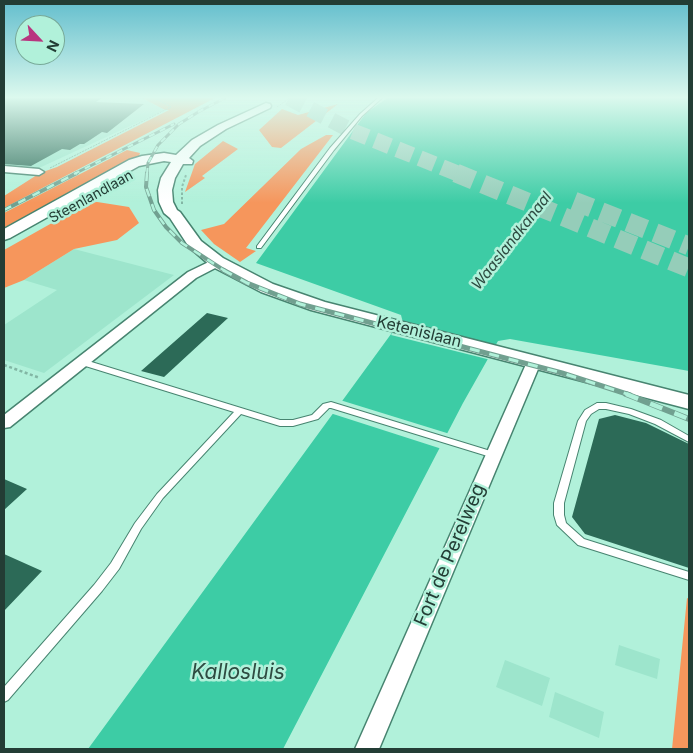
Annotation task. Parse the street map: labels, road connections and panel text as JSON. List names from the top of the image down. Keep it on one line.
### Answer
{"streets":{"main road":["Steenlandlaan","Ketenislaan"],"street":["Fort de Perelweg"]},"crossings":[["Ketenislaan","Fort de Perelweg"]],"water":["Waaslandkanaal","Kallosluis"],"north":"bottom right"}
